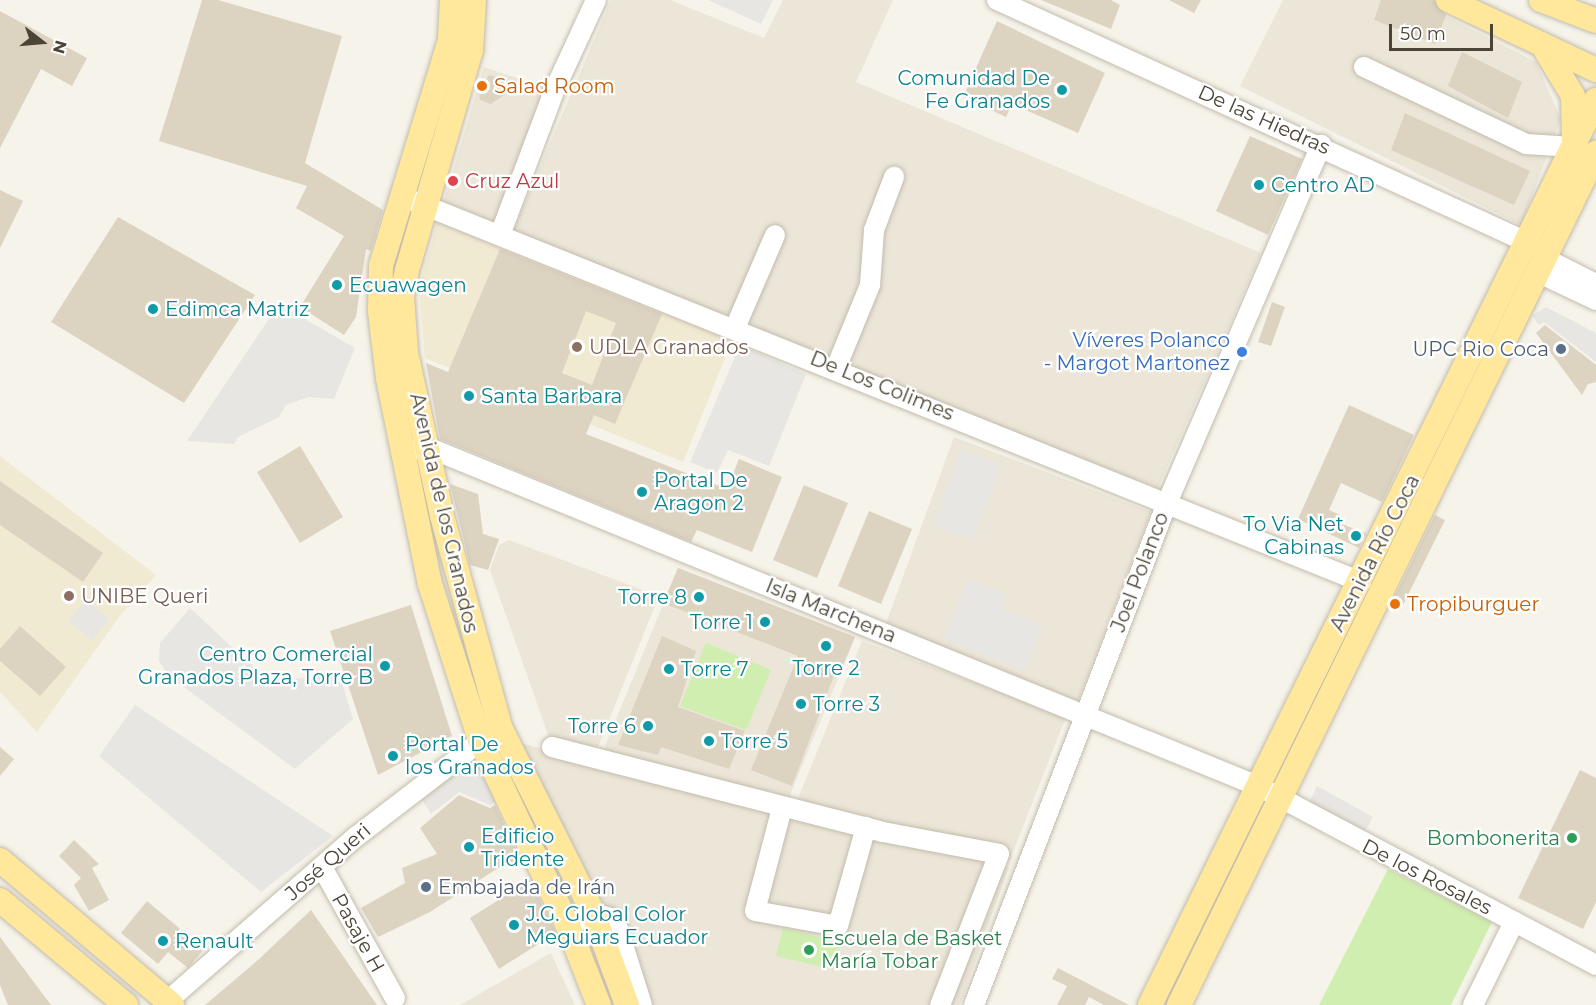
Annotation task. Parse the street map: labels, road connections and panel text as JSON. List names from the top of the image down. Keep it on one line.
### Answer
{"streets":{"main road":["Avenida de los Granados","Avenida Río Coca"],"street":["De las Hiedras","De Los Colimes","Joel Polanco","Isla Marchena","José Queri","De los Rosales","Pasaje H"]},"crossings":[["De las Hiedras","Avenida Río Coca"],["De las Hiedras","Joel Polanco"],["De Los Colimes","Avenida de los Granados"],["De Los Colimes","Avenida Río Coca"],["De Los Colimes","Joel Polanco"],["Avenida de los Granados","Isla Marchena"],["Avenida de los Granados","José Queri"],["Avenida Río Coca","Isla Marchena"],["Avenida Río Coca","De los Rosales"],["Joel Polanco","Isla Marchena"],["Isla Marchena","De los Rosales"],["José Queri","Pasaje H"]],"places":["Salad Room","Comunidad De Fe Granados","Cruz Azul","Centro AD","Ecuawagen","Edimca Matriz","UDLA Granados","UPC Rio Coca","Víveres Polanco - Margot Martonez","Santa Barbara","Portal De Aragon 2","To Via Net Cabinas","UNIBE Queri","Torre 8","Tropiburguer","Torre 1","Torre 2","Centro Comercial Granados Plaza, Torre B","Torre 7","Torre 3","Torre 6","Torre 5","Portal De los Granados","Bombonerita","Edificio Tridente","Embajada de Irán","J.G. Global Color Meguiars Ecuador","Renault","Escuela de Basket María Tobar"],"scale_bar":"50 m","north":"right"}
